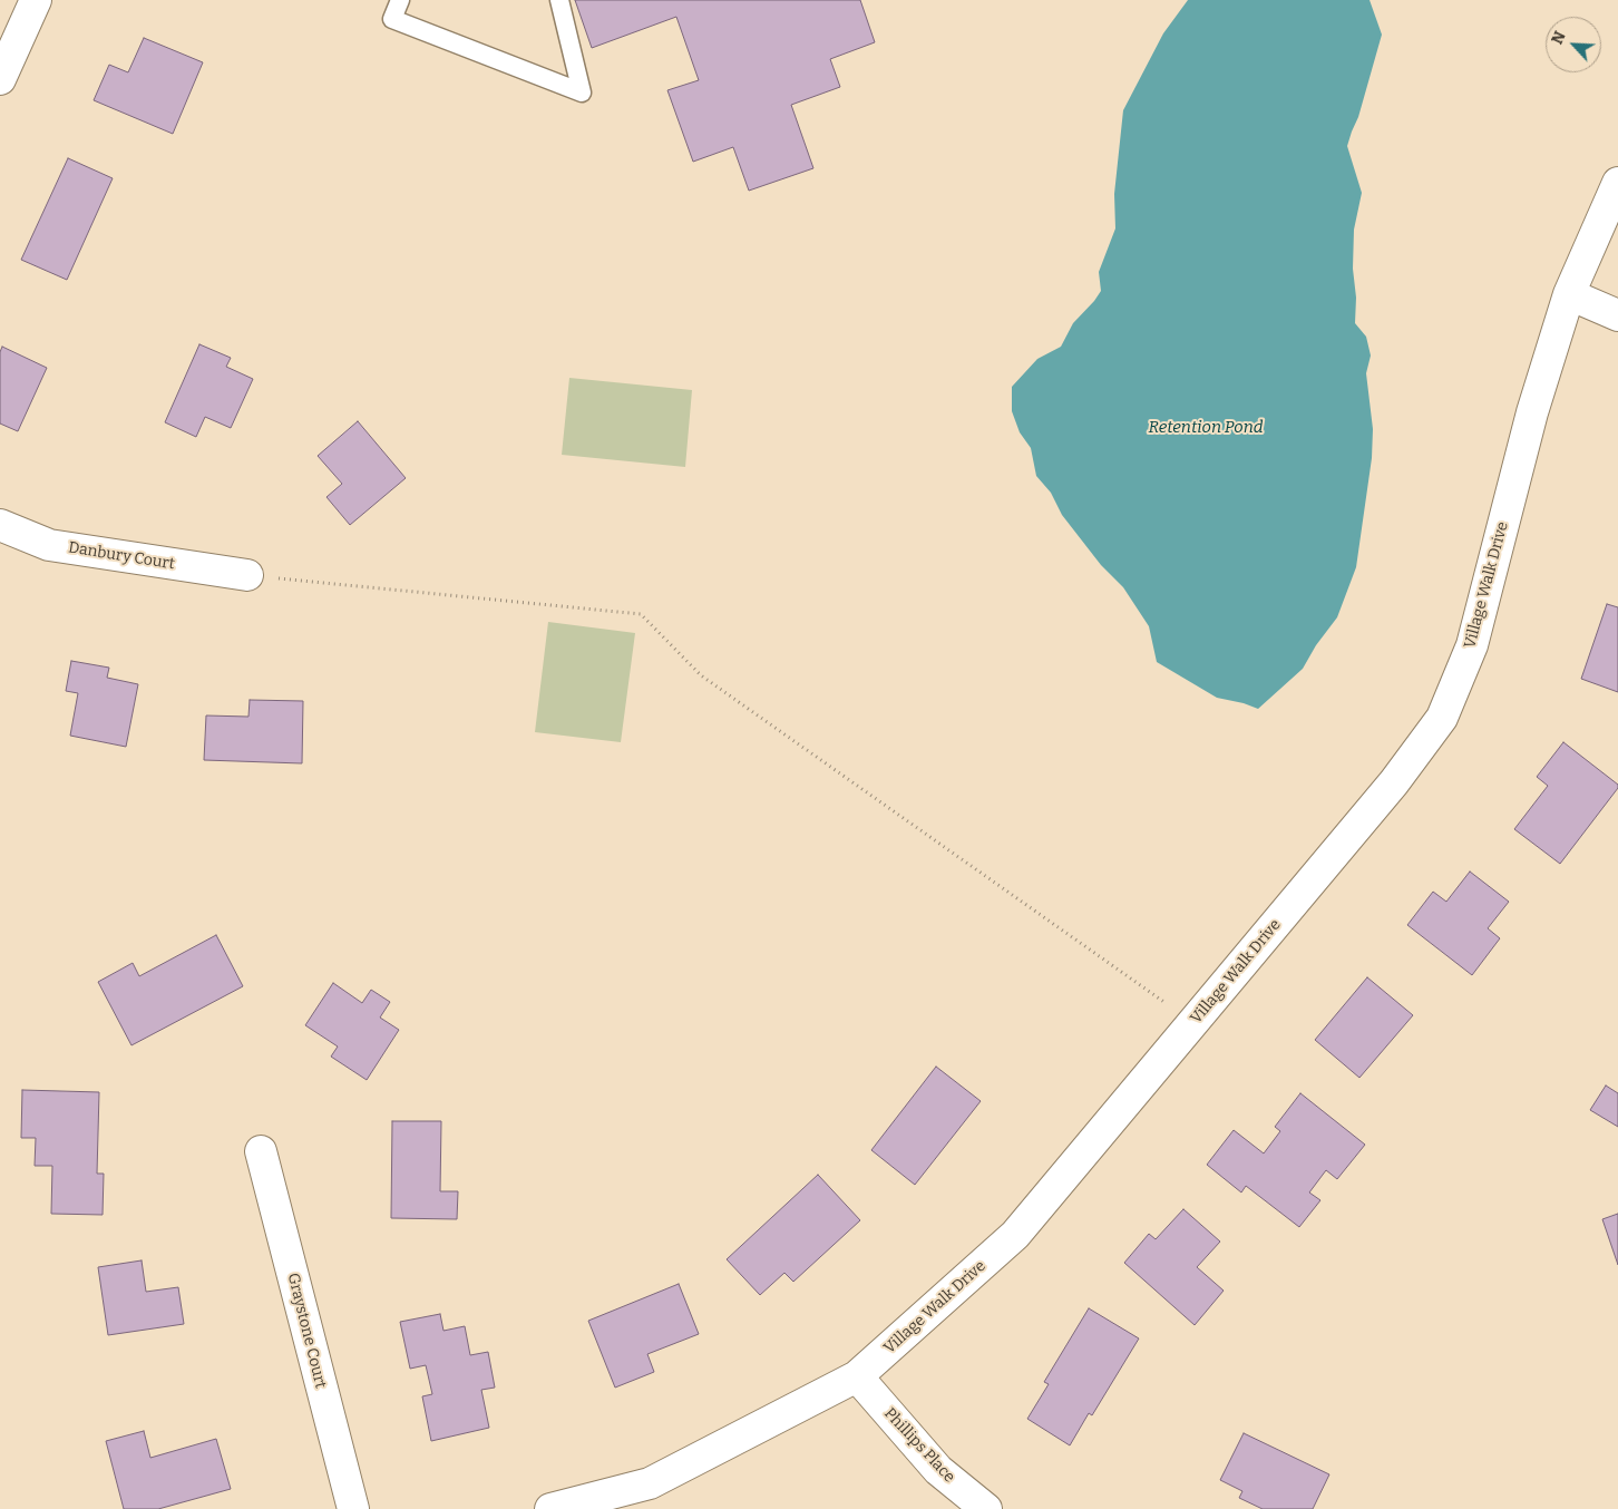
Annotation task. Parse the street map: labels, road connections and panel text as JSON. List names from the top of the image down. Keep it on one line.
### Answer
{"streets":{"street":["Danbury Court","Village Walk Drive","Graystone Court","Phillips Place"]},"crossings":[["Village Walk Drive","Phillips Place"]],"water":["Retention Pond"],"north":"top left"}
